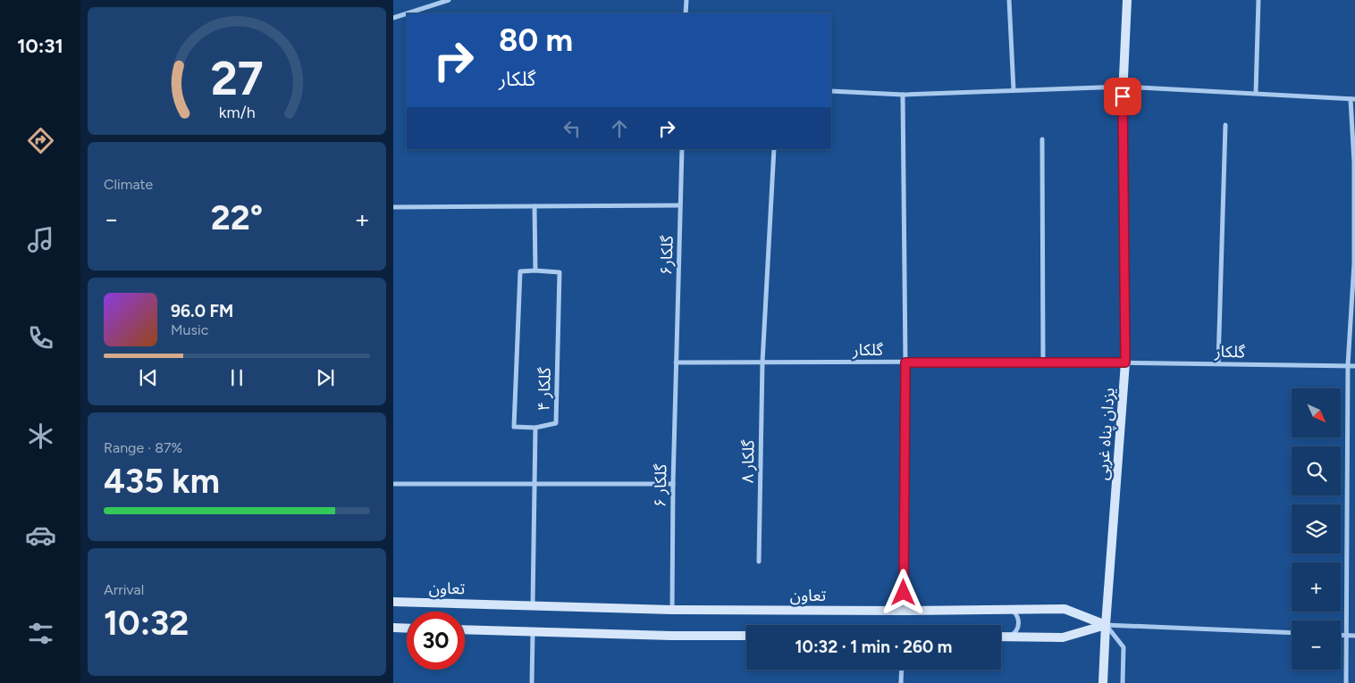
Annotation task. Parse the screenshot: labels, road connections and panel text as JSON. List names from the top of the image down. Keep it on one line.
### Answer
{"streets":{"street":["گلکار۶","گلکار","گلکار ۴","یزدان پناه غربی","گلکار ۸","گلکار ۶","تعاون"]},"crossings":[["گلکار۶","گلکار"],["گلکار۶","گلکار ۶"],["گلکار","یزدان پناه غربی"],["گلکار","گلکار ۸"],["گلکار","گلکار ۶"],["گلکار ۴","تعاون"],["یزدان پناه غربی","تعاون"],["گلکار ۶","تعاون"]],"north":"bottom right","page":{"tabs":"10:31","turn":["80 m","گلکار"],"tile":["Climate",["Range · 87%","435 km"],["Arrival","10:32"]],"heat":["−","22°","+"],"song":["96.0 FM","Music"],"map_buttons":["+","−"],"limit":"30","trip":"10:32 · 1 min · 260 m","gauge":["27","km/h"]}}
